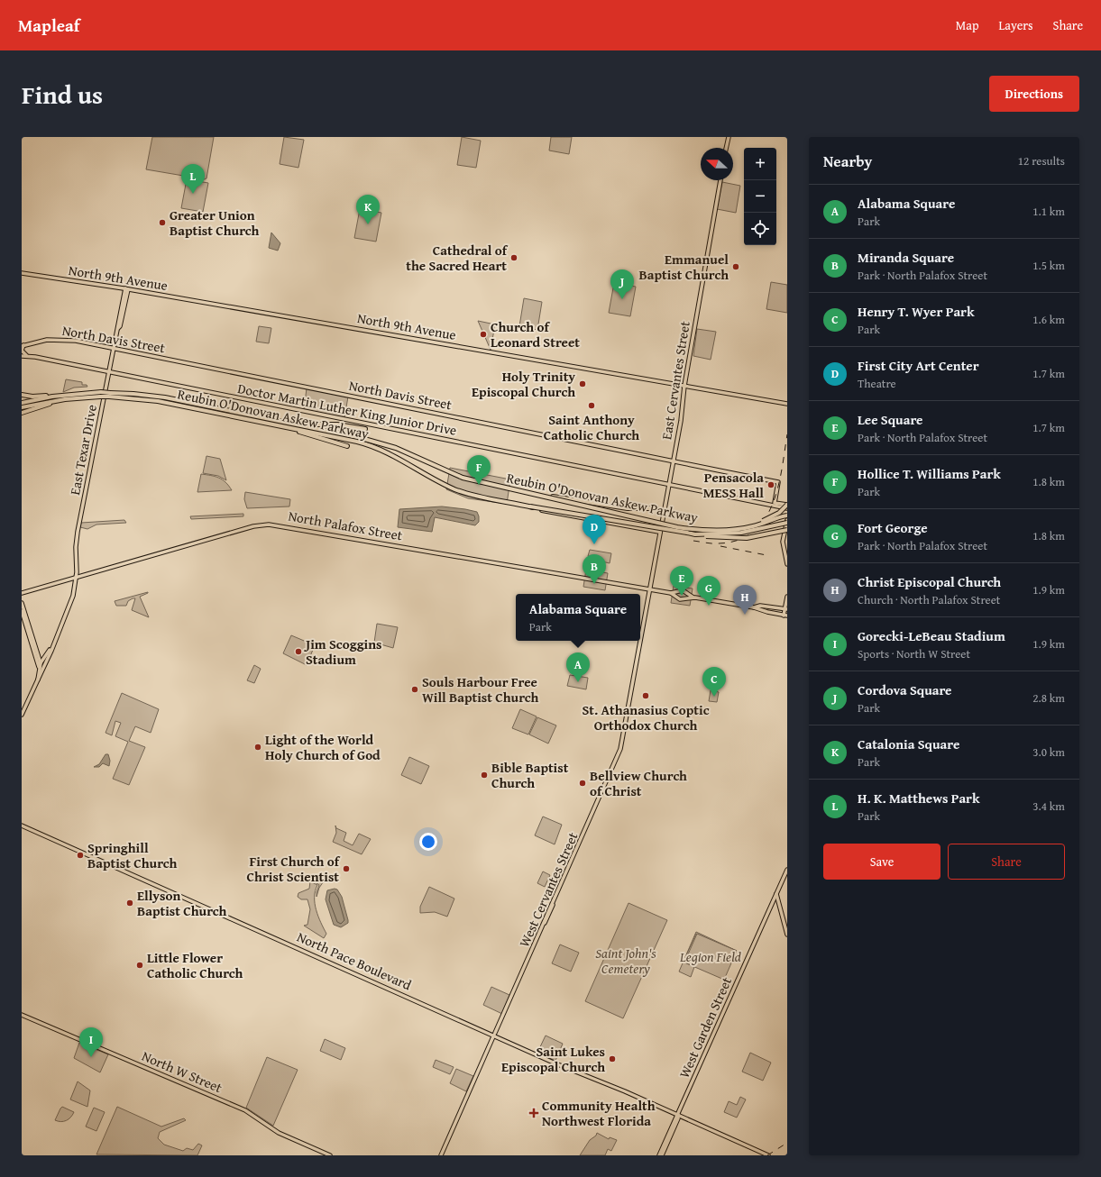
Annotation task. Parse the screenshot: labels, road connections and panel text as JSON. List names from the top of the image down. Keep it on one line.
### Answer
{"streets":{"highway":["Reubin O'Donovan Askew Parkway"],"main road":["North 9th Avenue","North Davis Street","East Cervantes Street","Doctor Martin Luther King Junior Drive","East Texar Drive","North Palafox Street","West Cervantes Street","North Pace Boulevard","West Garden Street","North W Street"]},"crossings":[["North 9th Avenue","East Cervantes Street"],["North 9th Avenue","East Texar Drive"],["North Davis Street","East Cervantes Street"],["North Davis Street","East Texar Drive"],["East Cervantes Street","Doctor Martin Luther King Junior Drive"],["East Cervantes Street","North Palafox Street"],["East Cervantes Street","West Cervantes Street"],["Doctor Martin Luther King Junior Drive","East Texar Drive"],["East Texar Drive","North Palafox Street"],["North Palafox Street","West Cervantes Street"],["West Cervantes Street","North Pace Boulevard"],["North Pace Boulevard","West Garden Street"]],"parks":["Saint John's Cemetery","Legion Field"],"places":{"other":["Greater Union Baptist Church","Cathedral of the Sacred Heart","Emmanuel Baptist Church","Church of Leonard Street","Holy Trinity Episcopal Church","Saint Anthony Catholic Church","Pensacola MESS Hall","Jim Scoggins Stadium","Souls Harbour Free Will Baptist Church","St. Athanasius Coptic Orthodox Church","Light of the World Holy Church of God","Bible Baptist Church","Bellview Church of Christ","Springhill Baptist Church","First Church of Christ Scientist","Ellyson Baptist Church","Little Flower Catholic Church","Saint Lukes Episcopal Church"],"health":["Community Health Northwest Florida"]},"north":"left","page":{"header":"Mapleaf","nav":["Map","Layers","Share"],"title":"Find us","buttons":["Directions",["Save","Share"]],"heading":["Nearby","12 results"],"map_buttons":["+","−"],"pins":["L","K","J","F","D","B","E","G","H","A","C","I"],"list":[{"mark":"A","name":"Alabama Square","note":"Park","value":"1.1 km"},{"mark":"B","name":"Miranda Square","note":"Park · North Palafox Street","value":"1.5 km"},{"mark":"C","name":"Henry T. Wyer Park","note":"Park","value":"1.6 km"},{"mark":"D","name":"First City Art Center","note":"Theatre","value":"1.7 km"},{"mark":"E","name":"Lee Square","note":"Park · North Palafox Street","value":"1.7 km"},{"mark":"F","name":"Hollice T. Williams Park","note":"Park","value":"1.8 km"},{"mark":"G","name":"Fort George","note":"Park · North Palafox Street","value":"1.8 km"},{"mark":"H","name":"Christ Episcopal Church","note":"Church · North Palafox Street","value":"1.9 km"},{"mark":"I","name":"Gorecki-LeBeau Stadium","note":"Sports · North W Street","value":"1.9 km"},{"mark":"J","name":"Cordova Square","note":"Park","value":"2.8 km"},{"mark":"K","name":"Catalonia Square","note":"Park","value":"3.0 km"},{"mark":"L","name":"H. K. Matthews Park","note":"Park","value":"3.4 km"}],"popup":["Alabama Square","Park"]}}
